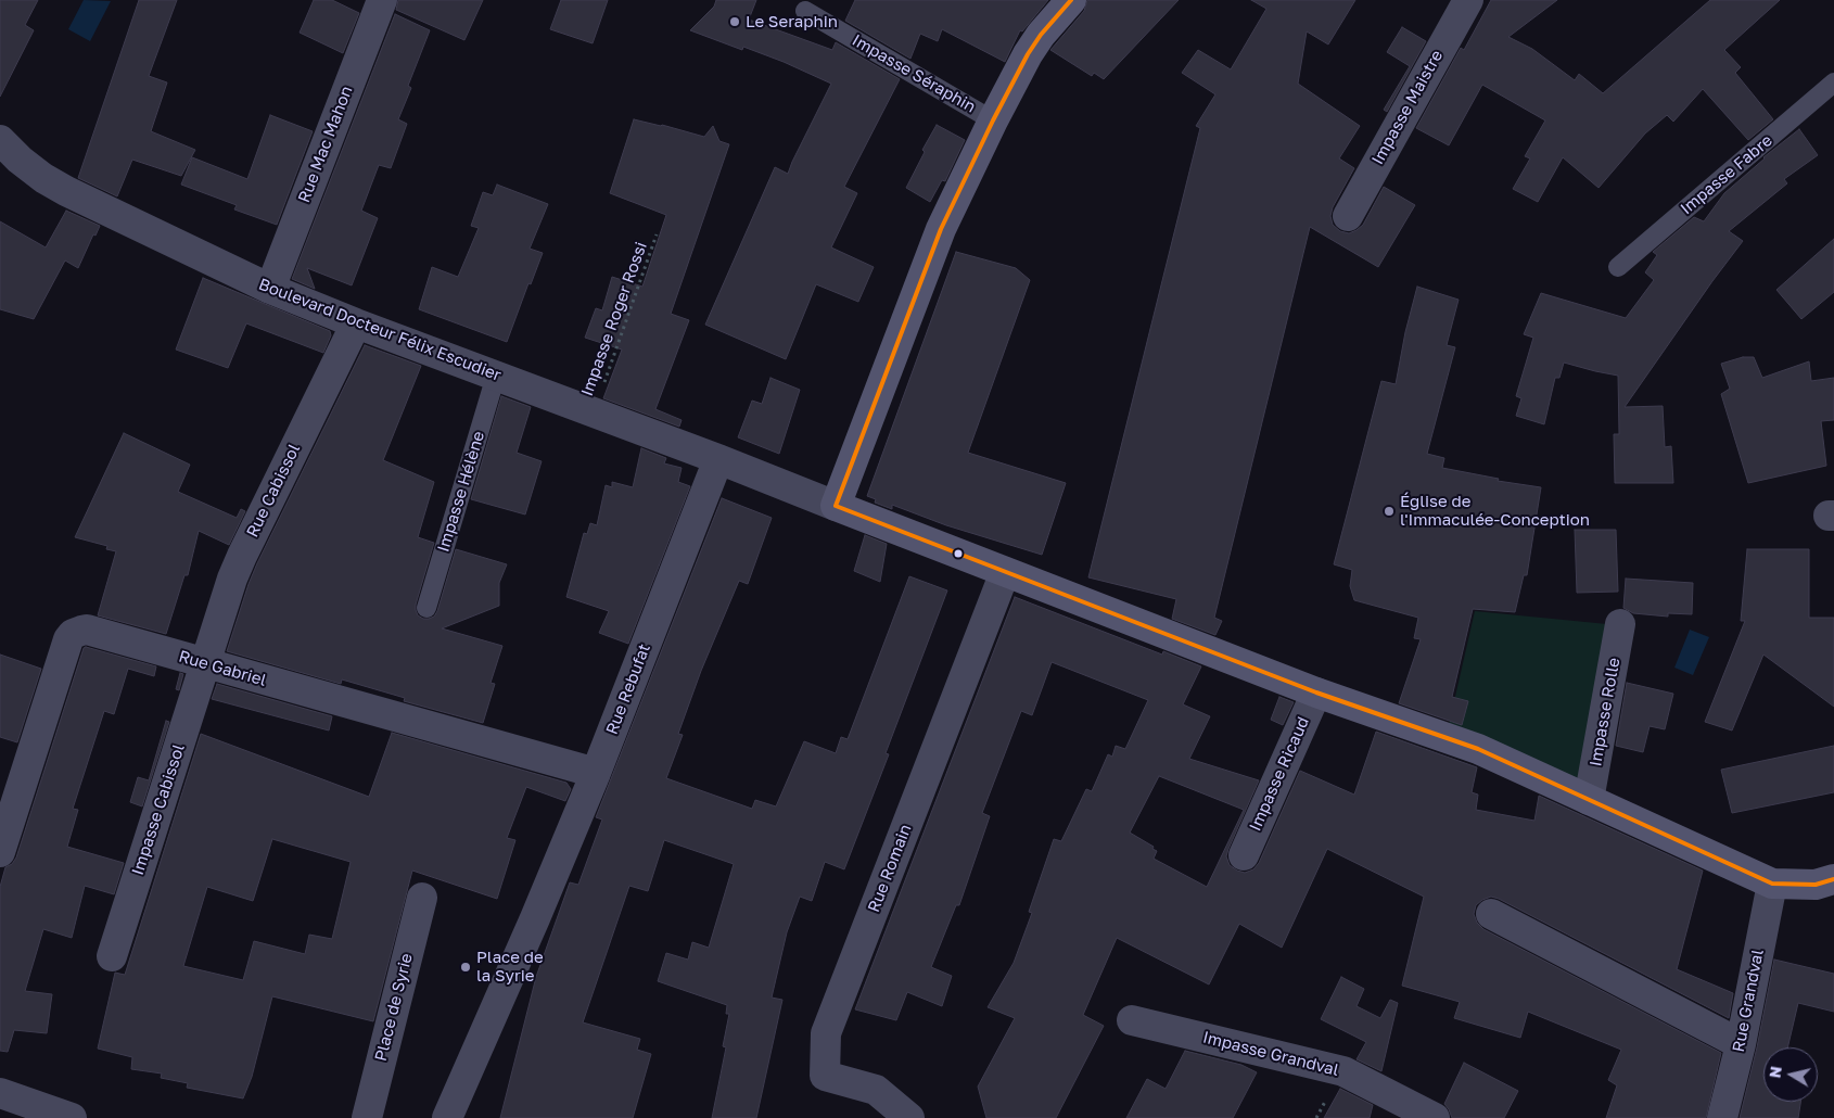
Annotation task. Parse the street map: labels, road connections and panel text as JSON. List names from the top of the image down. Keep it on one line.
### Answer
{"streets":{"street":["Impasse Maistre","Rue Mac Mahon","Boulevard Docteur Félix Escudier","Rue Cabissol","Rue Gabriel","Rue Rebufat","Impasse Rolle","Impasse Ricaud","Impasse Cabissol","Rue Romain","Rue Grandval","Place de Syrie","Impasse Grandval"],"lane":["Impasse Séraphin","Impasse Fabre","Impasse Hélène"],"path":["Impasse Roger Rossi"]},"crossings":[["Rue Mac Mahon","Boulevard Docteur Félix Escudier"],["Impasse Roger Rossi","Boulevard Docteur Félix Escudier"],["Boulevard Docteur Félix Escudier","Rue Cabissol"],["Boulevard Docteur Félix Escudier","Impasse Hélène"],["Boulevard Docteur Félix Escudier","Rue Rebufat"],["Rue Cabissol","Rue Gabriel"],["Rue Cabissol","Impasse Cabissol"],["Rue Gabriel","Rue Rebufat"],["Rue Gabriel","Impasse Cabissol"]],"places":["Le Seraphin","Église de l'Immaculée-Conception","Place de la Syrie"],"north":"left"}
